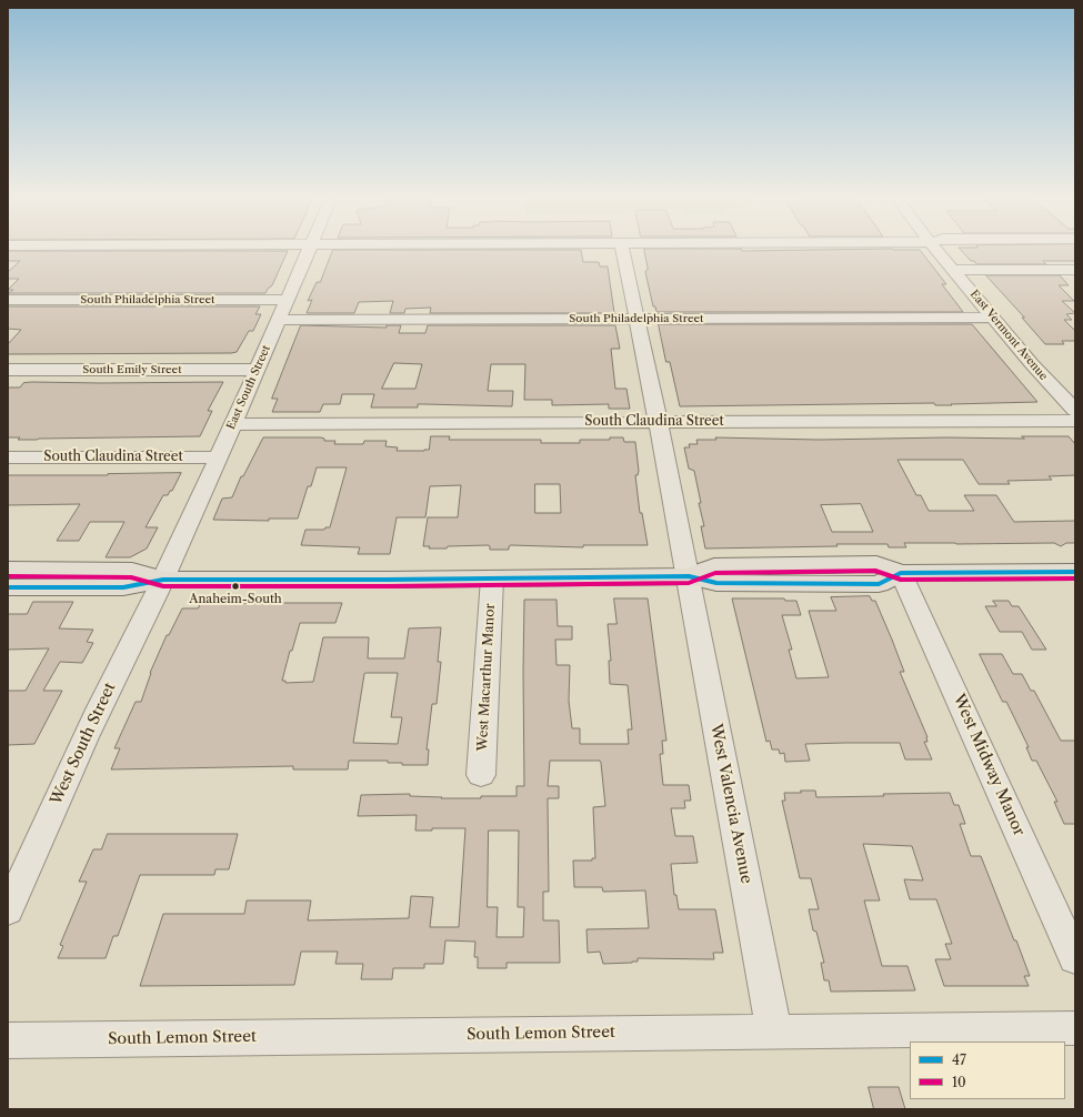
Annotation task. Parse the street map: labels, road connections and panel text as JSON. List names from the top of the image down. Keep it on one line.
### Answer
{"streets":{"street":["South Philadelphia Street","East Vermont Avenue","South Emily Street","East South Street","South Claudina Street","West Macarthur Manor","West South Street","West Midway Manor","West Valencia Avenue","South Lemon Street"]},"crossings":[["South Philadelphia Street","East Vermont Avenue"],["South Philadelphia Street","East South Street"],["South Philadelphia Street","West Valencia Avenue"],["South Emily Street","East South Street"],["East South Street","South Claudina Street"],["East South Street","West South Street"],["South Claudina Street","West Valencia Avenue"],["West Valencia Avenue","South Lemon Street"]],"places":["Anaheim-South"],"lines":["transit line 10","transit line 47"],"legend":["47","10"]}
